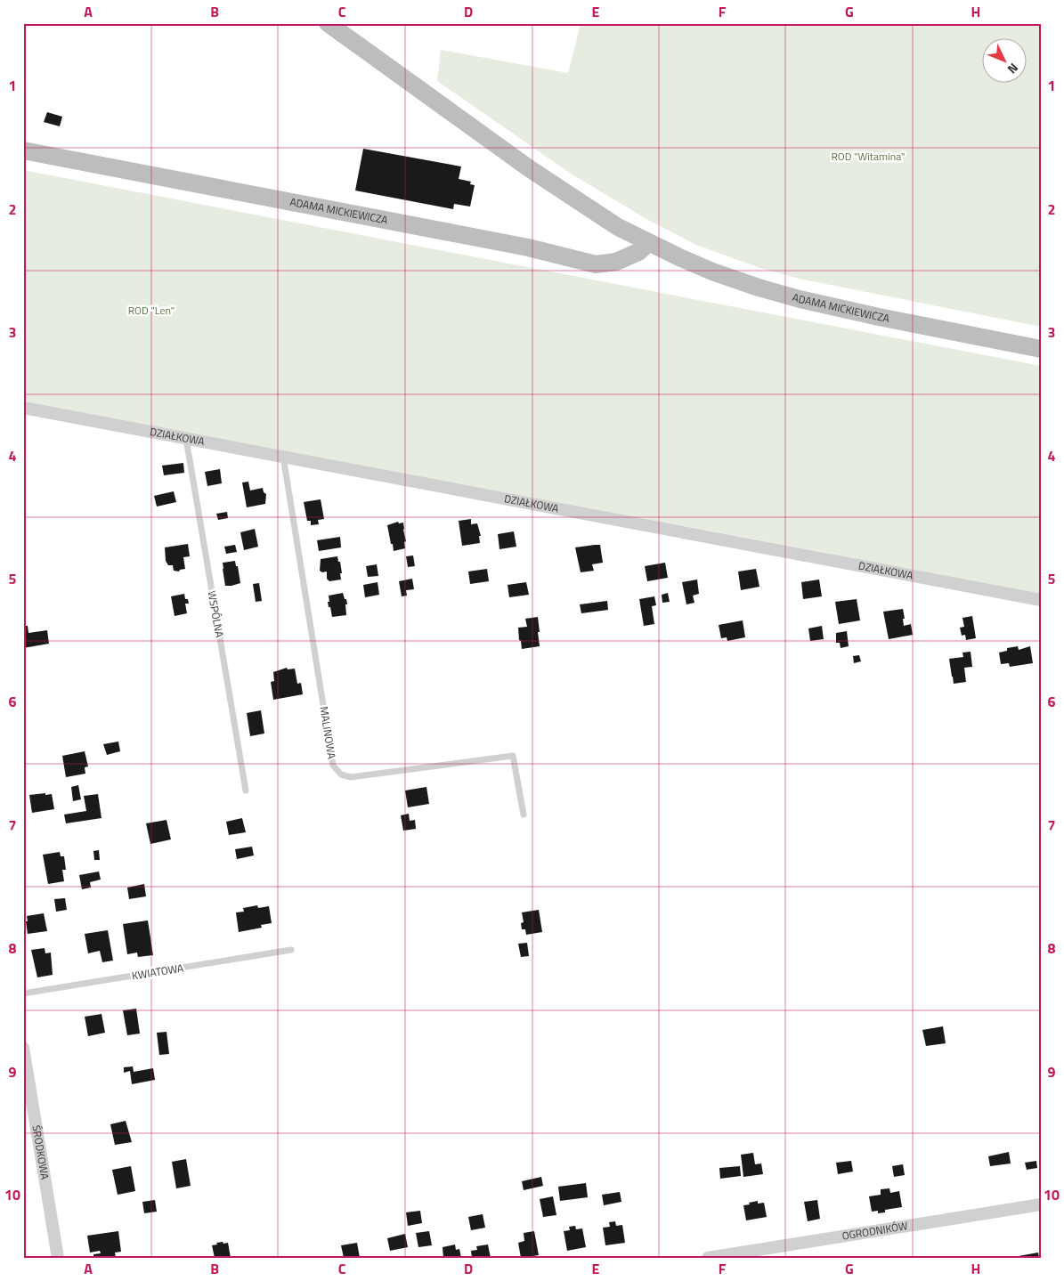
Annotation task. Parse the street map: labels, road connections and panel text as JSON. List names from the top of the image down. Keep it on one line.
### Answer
{"streets":{"street":["ADAMA MICKIEWICZA","DZIAŁKOWA","ŚRODKOWA","OGRODNIKÓW"],"lane":["WSPÓLNA","MALINOWA","KWIATOWA"]},"crossings":[["DZIAŁKOWA","WSPÓLNA"],["DZIAŁKOWA","MALINOWA"]],"parks":["ROD \"Witamina\"","ROD \"Len\""],"north":"bottom right","grid":{"columns":["A","B","C","D","E","F","G","H"],"rows":["1","2","3","4","5","6","7","8","9","10"]}}
